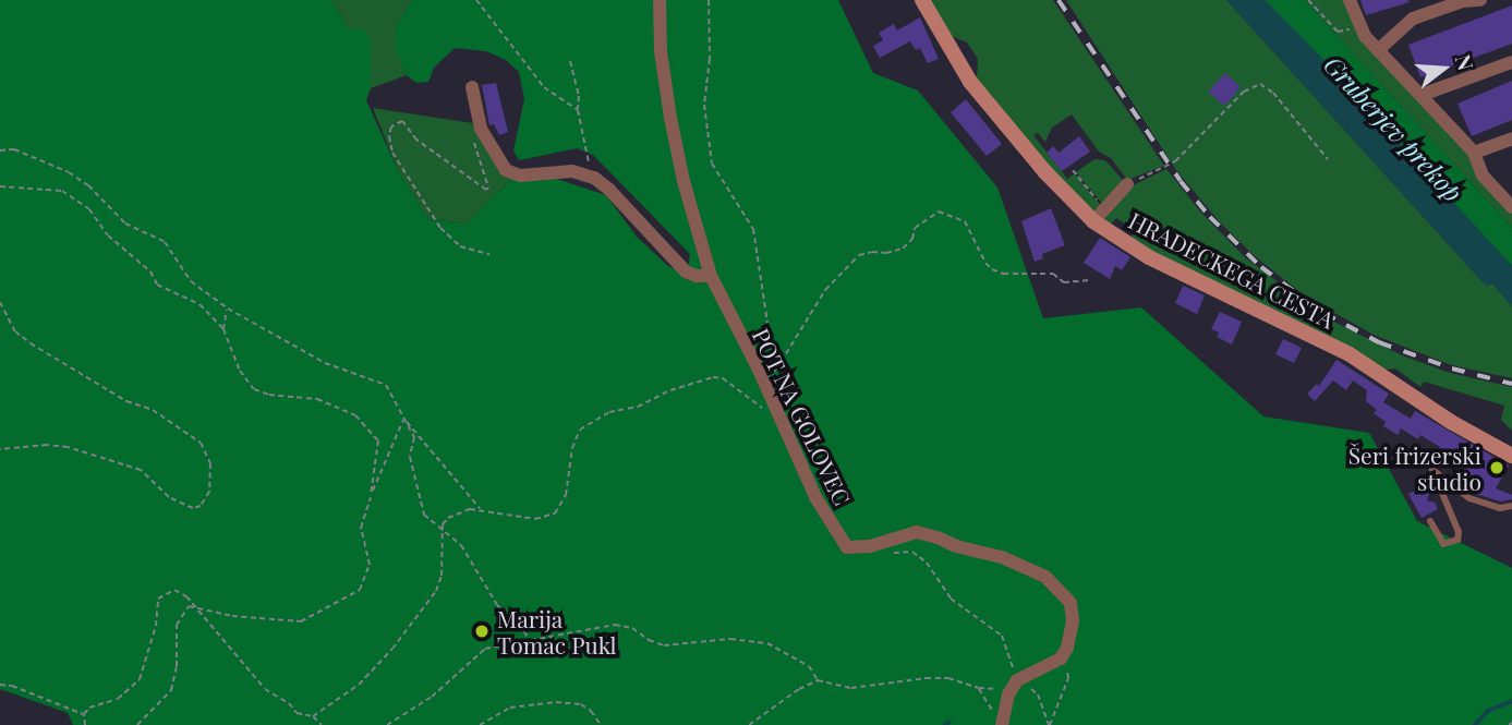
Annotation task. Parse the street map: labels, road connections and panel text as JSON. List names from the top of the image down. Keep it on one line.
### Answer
{"streets":{"street":["HRADECKEGA CESTA","POT NA GOLOVEC"]},"water":["Gruberjev prekop"],"places":["Šeri frizerski studio","Marija Tomac Pukl"],"north":"right"}
